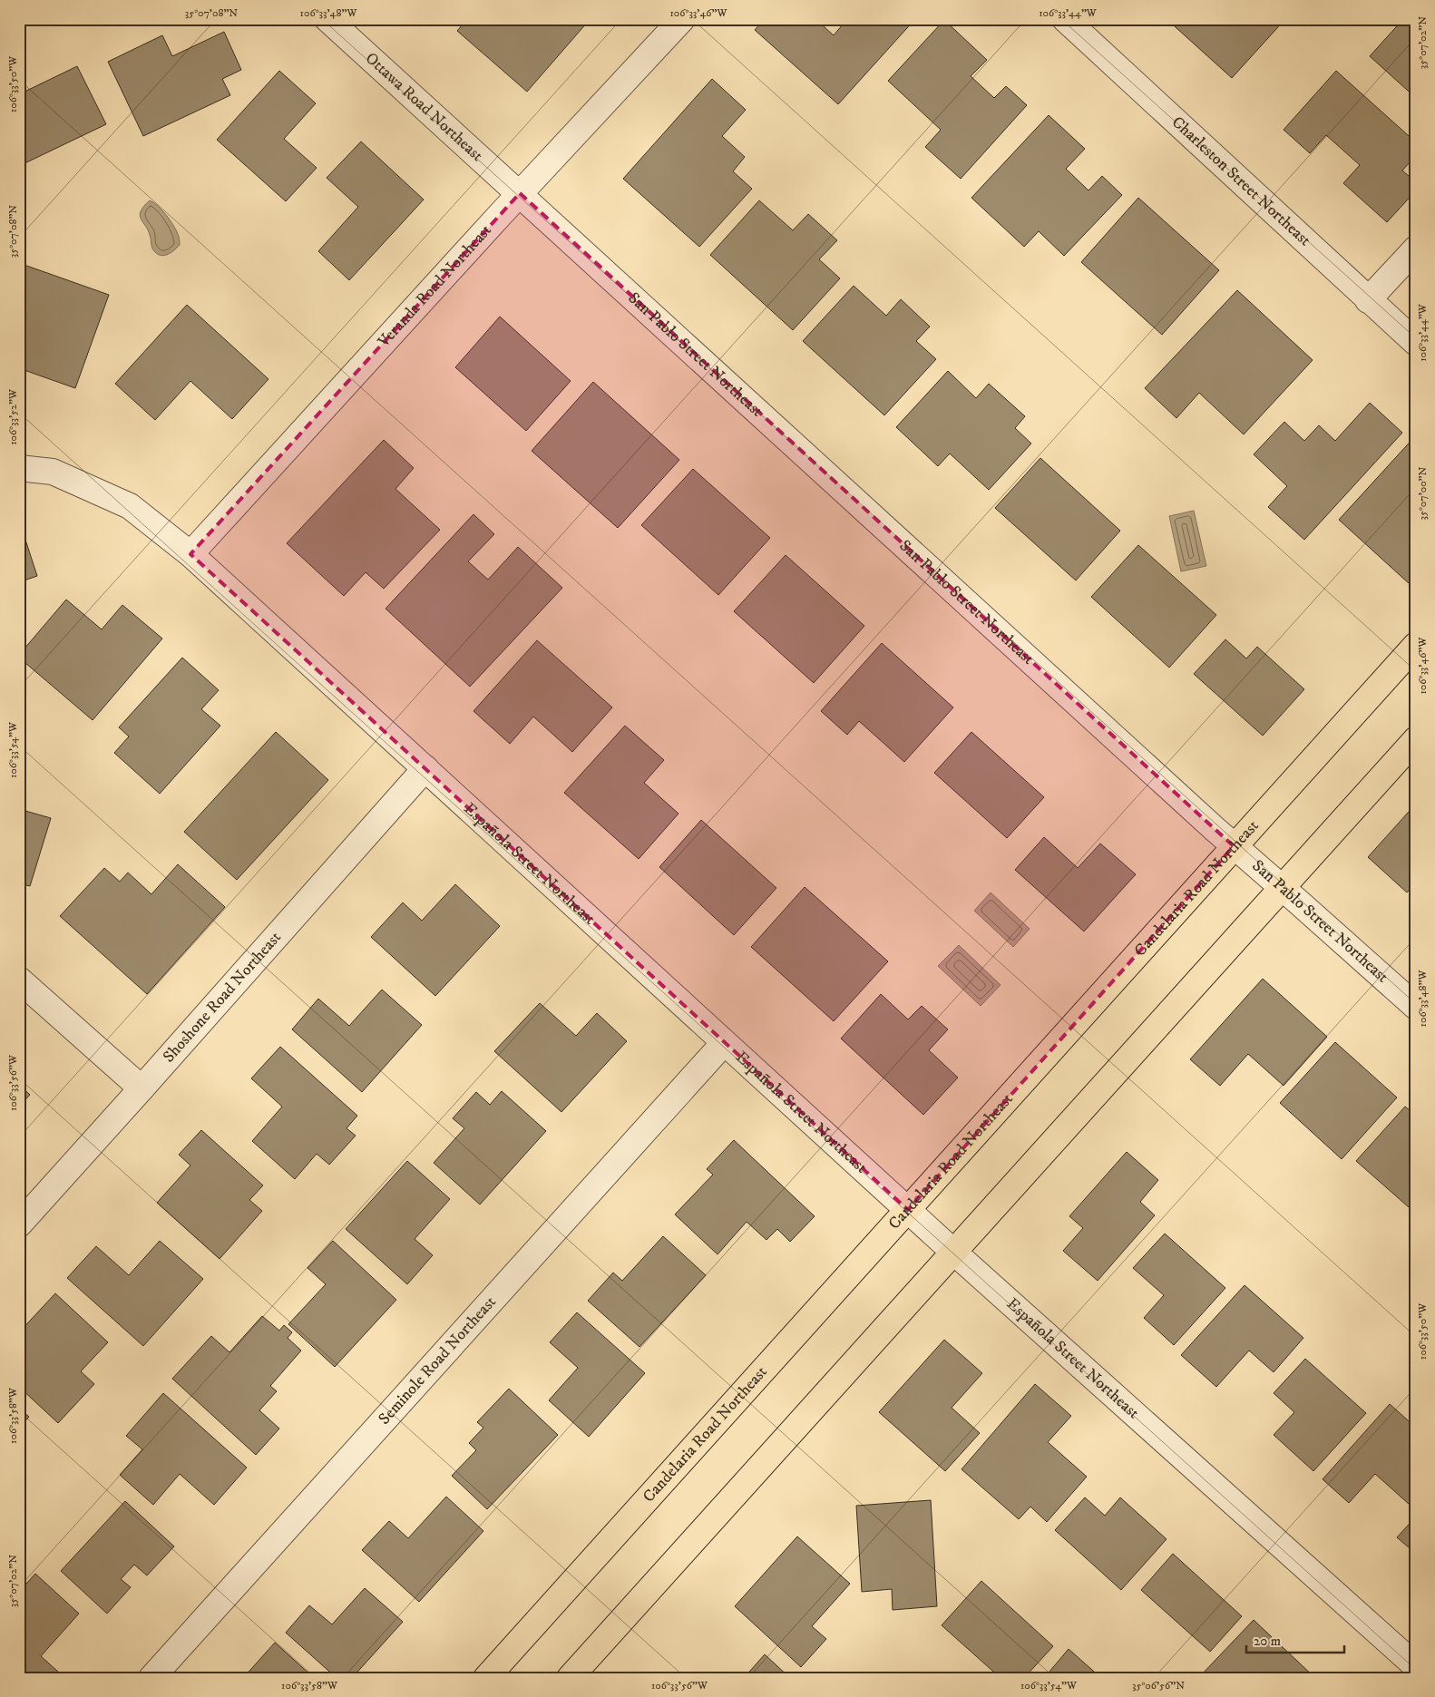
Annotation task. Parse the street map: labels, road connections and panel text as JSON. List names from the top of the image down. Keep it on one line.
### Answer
{"streets":{"main road":["Candelaria Road Northeast"],"street":["Ottawa Road Northeast","Charleston Street Northeast","Veranda Road Northeast","San Pablo Street Northeast","Española Street Northeast","Shoshone Road Northeast","Seminole Road Northeast"]},"crossings":[["Ottawa Road Northeast","Veranda Road Northeast"],["Ottawa Road Northeast","San Pablo Street Northeast"],["Veranda Road Northeast","San Pablo Street Northeast"],["Veranda Road Northeast","Española Street Northeast"],["San Pablo Street Northeast","Candelaria Road Northeast"],["Española Street Northeast","Candelaria Road Northeast"],["Española Street Northeast","Shoshone Road Northeast"],["Española Street Northeast","Seminole Road Northeast"]],"scale_bar":"20 m","coordinates":["35°07'08\"N","106°33'48\"W","106°33'46\"W","106°33'44\"W","35°07'02\"N","106°33'50\"W","106°33'52\"W","35°07'00\"N","106°33'54\"W","106°33'56\"W","106°33'58\"W","35°06'56\"N"]}
